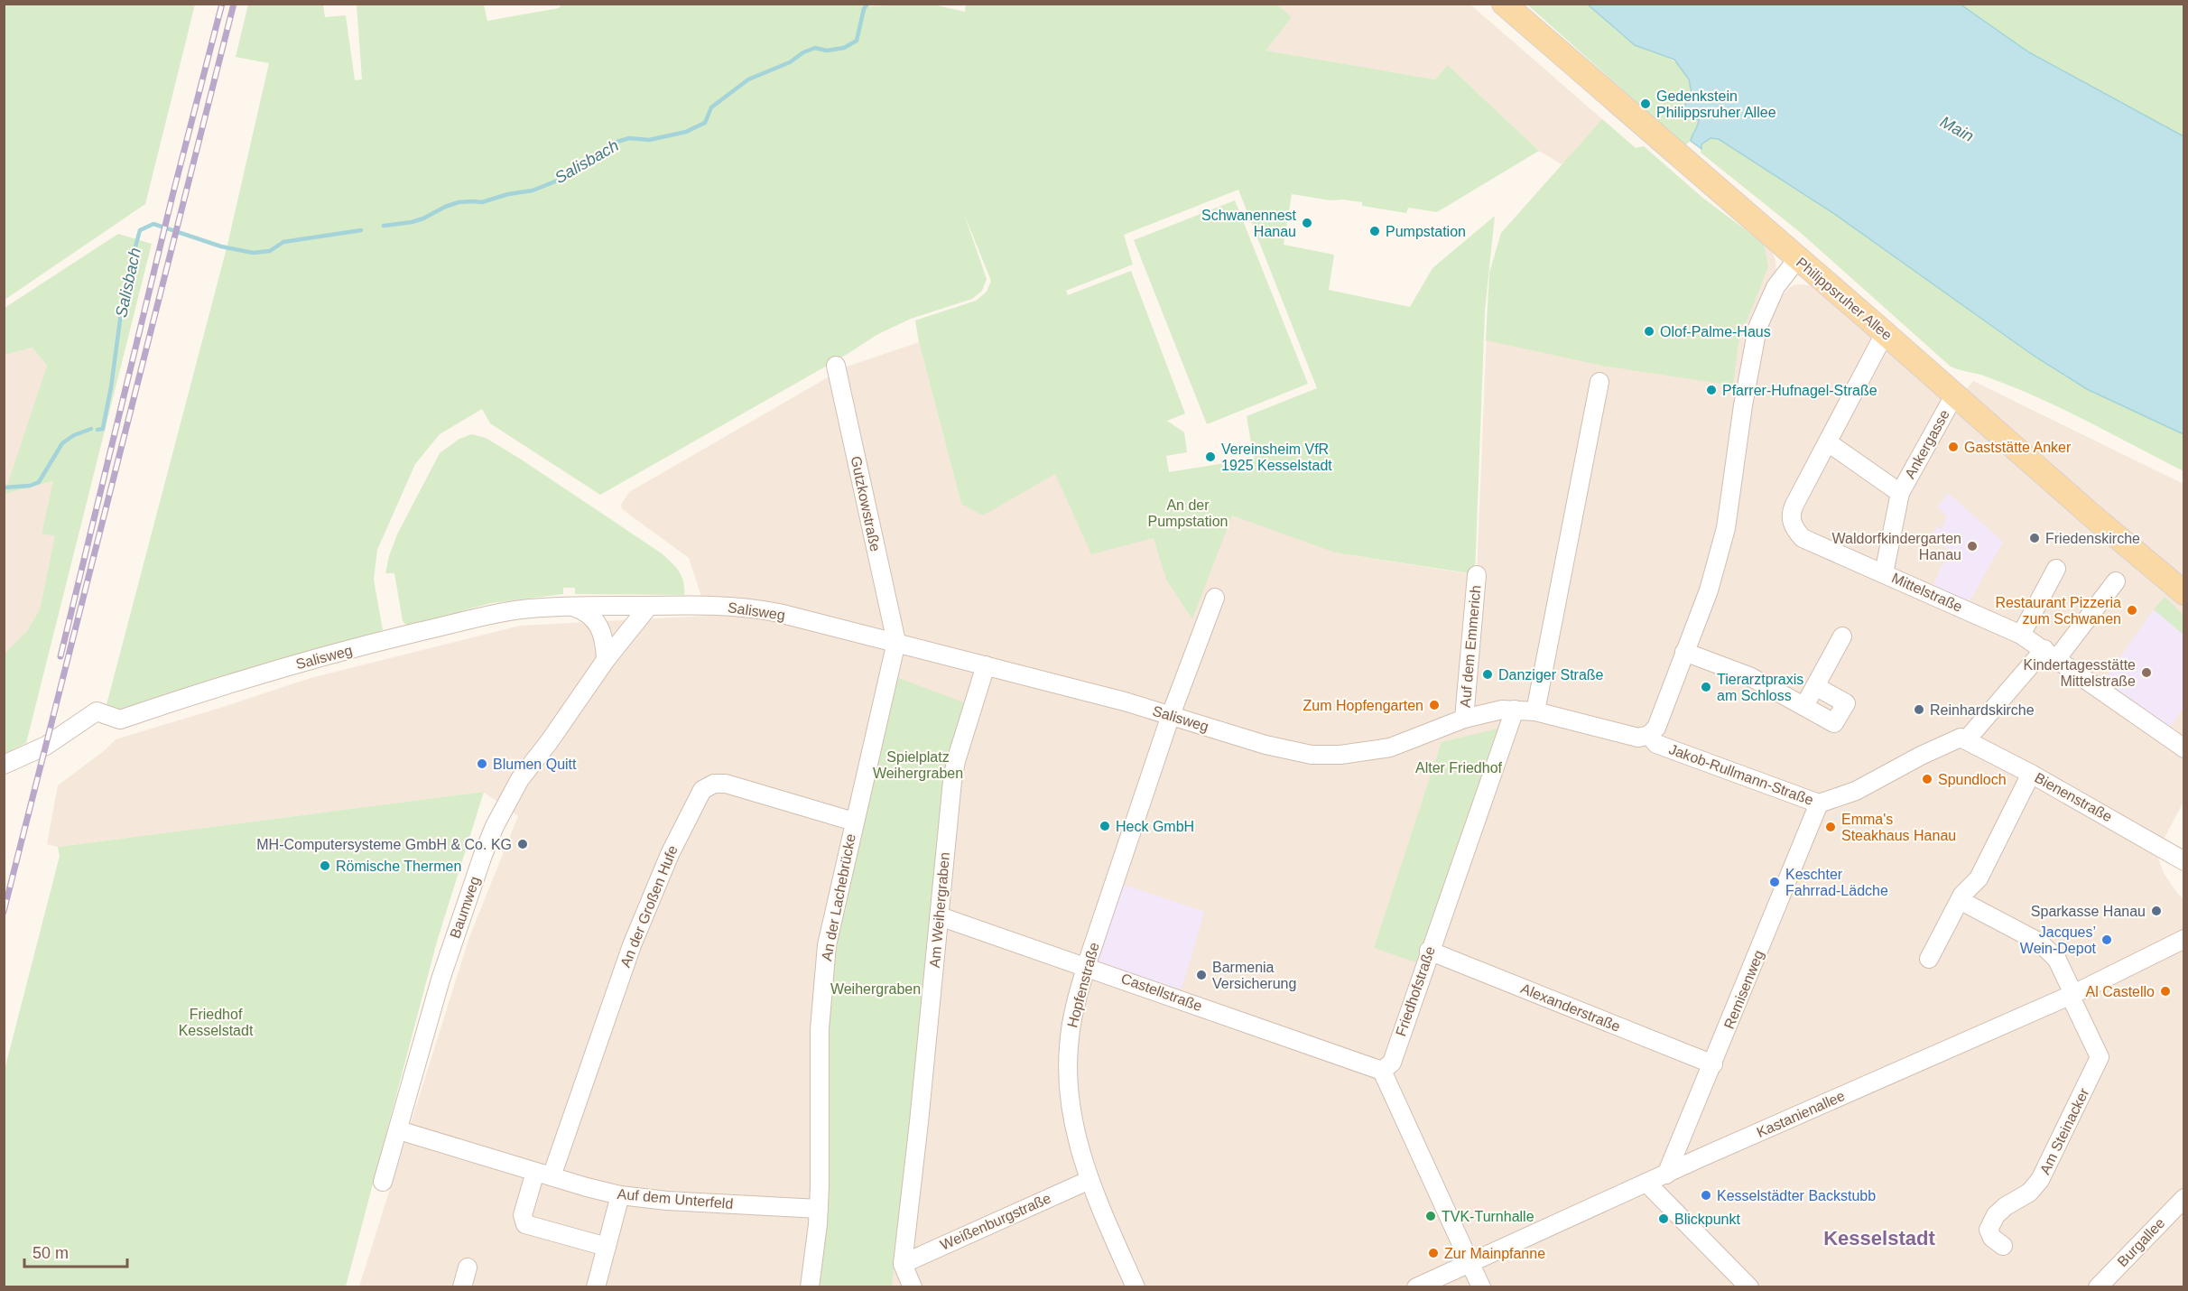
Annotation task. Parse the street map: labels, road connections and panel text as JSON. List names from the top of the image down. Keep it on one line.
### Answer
{"streets":{"main road":["Philippsruher Allee"],"street":["Ankergasse","Gutzkowstraße","Mittelstraße","Salisweg","Auf dem Emmerich","Jakob-Rullmann-Straße","Bienenstraße","An der Lachebrücke","An der Großen Hufe","Baumweg","Am Weihergraben","Hopfenstraße","Remisenweg","Friedhofstraße","Castellstraße","Alexanderstraße","Kastanienallee","Am Steinacker","Auf dem Unterfeld","Weißenburgstraße","Burgallee"]},"crossings":[["Philippsruher Allee","Ankergasse"],["Philippsruher Allee","Mittelstraße"],["Ankergasse","Mittelstraße"],["Gutzkowstraße","Salisweg"],["Gutzkowstraße","An der Lachebrücke"],["Salisweg","Auf dem Emmerich"],["Salisweg","An der Lachebrücke"],["Salisweg","Baumweg"],["Salisweg","Am Weihergraben"],["Salisweg","Hopfenstraße"],["Salisweg","Friedhofstraße"],["Jakob-Rullmann-Straße","Bienenstraße"],["Jakob-Rullmann-Straße","Remisenweg"],["An der Lachebrücke","An der Großen Hufe"],["An der Lachebrücke","Auf dem Unterfeld"],["An der Großen Hufe","Auf dem Unterfeld"],["Baumweg","Auf dem Unterfeld"],["Am Weihergraben","Castellstraße"],["Am Weihergraben","Weißenburgstraße"],["Hopfenstraße","Castellstraße"],["Hopfenstraße","Weißenburgstraße"],["Remisenweg","Alexanderstraße"],["Remisenweg","Kastanienallee"],["Friedhofstraße","Castellstraße"],["Friedhofstraße","Alexanderstraße"],["Kastanienallee","Am Steinacker"]],"districts":["Kesselstadt"],"water":["Main","Salisbach"],"parks":["An der Pumpstation","Spielplatz Weihergraben","Alter Friedhof","Weihergraben","Friedhof Kesselstadt"],"places":["Gedenkstein Philippsruher Allee","Schwanennest Hanau","Pumpstation","Olof-Palme-Haus","Pfarrer-Hufnagel-Straße","Gaststätte Anker","Vereinsheim VfR 1925 Kesselstadt","Friedenskirche","Waldorfkindergarten Hanau","Restaurant Pizzeria zum Schwanen","Kindertagesstätte Mittelstraße","Danziger Straße","Tierarztpraxis am Schloss","Zum Hopfengarten","Reinhardskirche","Blumen Quitt","Spundloch","Heck GmbH","Emma's Steakhaus Hanau","MH-Computersysteme GmbH & Co. KG","Römische Thermen","Keschter Fahrrad-Lädche","Sparkasse Hanau","Jacques’ Wein-Depot","Barmenia Versicherung","Al Castello","Kesselstädter Backstubb","TVK-Turnhalle","Blickpunkt","Zur Mainpfanne"],"scale_bar":"50 m"}
